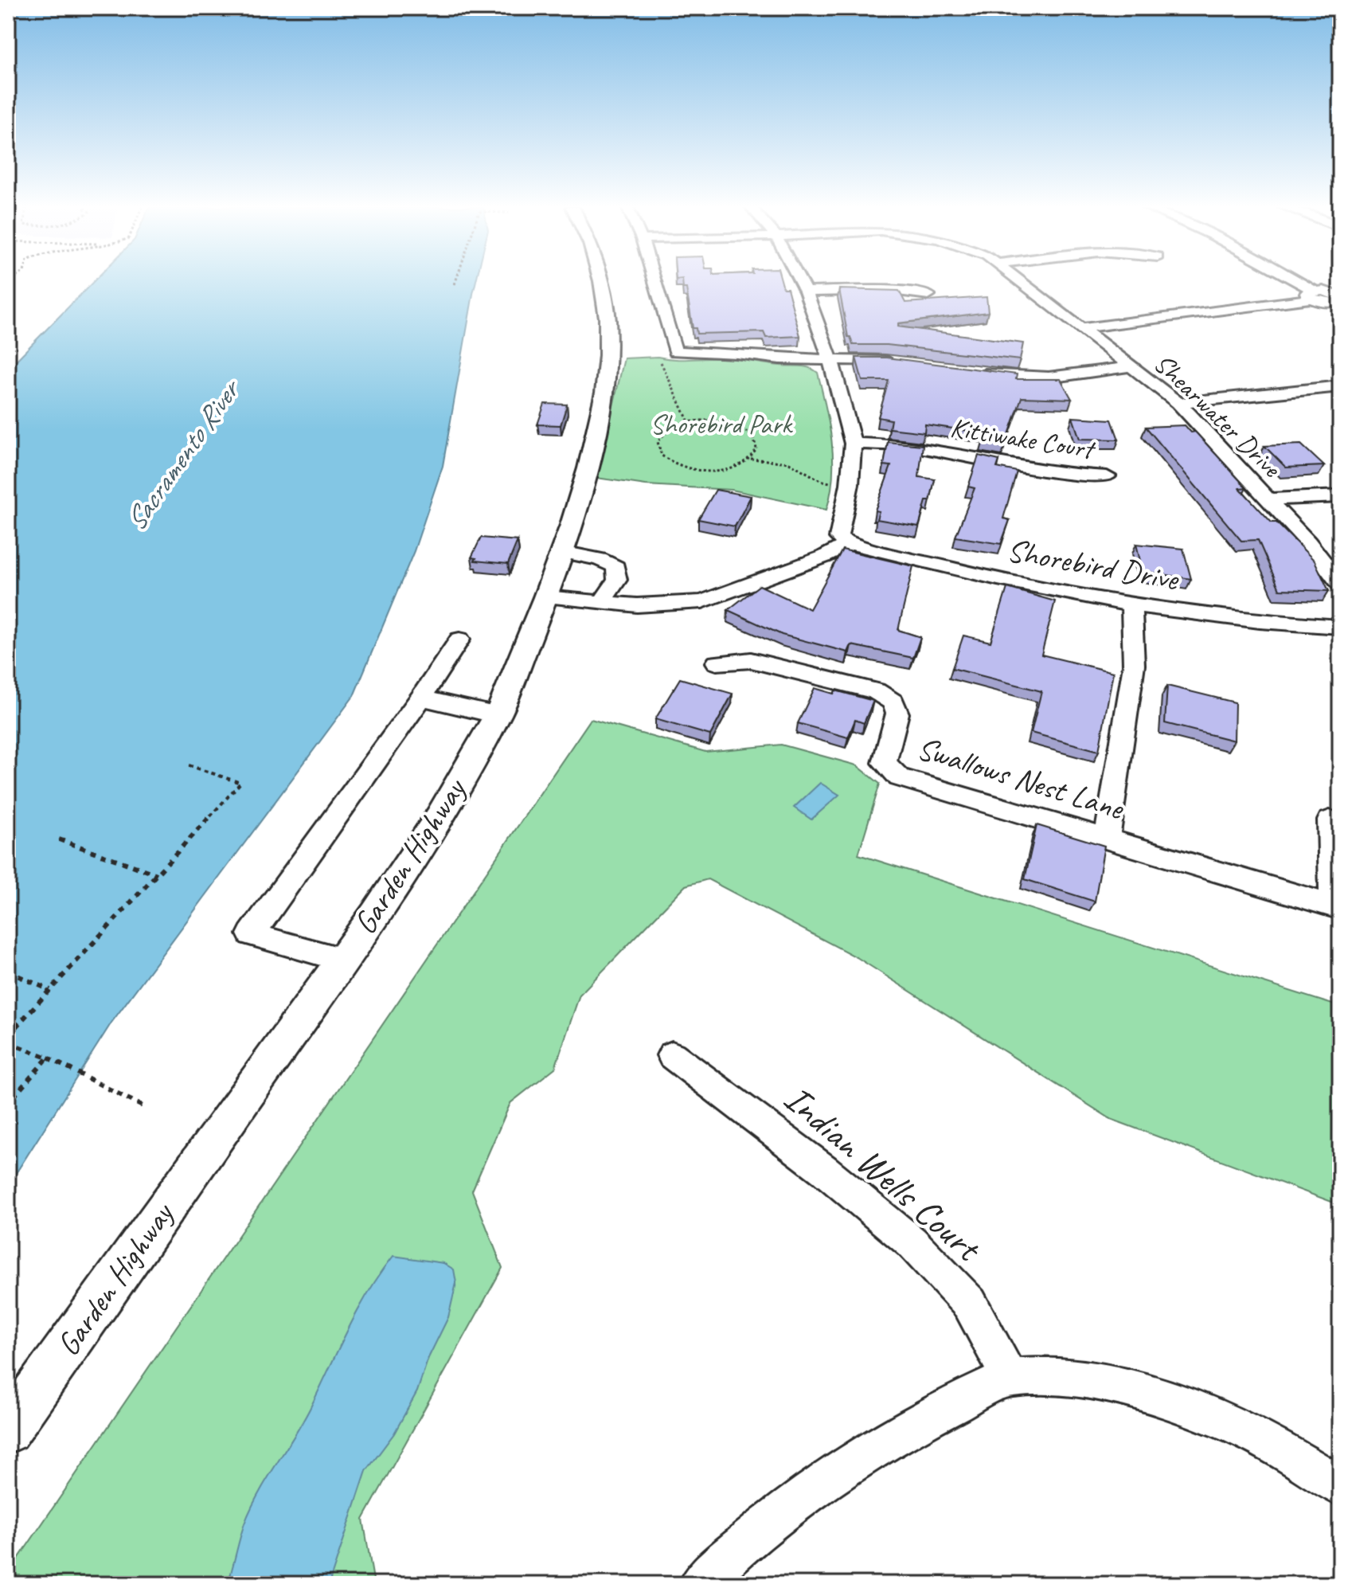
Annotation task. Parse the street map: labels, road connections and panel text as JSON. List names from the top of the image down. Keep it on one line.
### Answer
{"streets":{"main road":["Garden Highway"],"street":["Shearwater Drive","Kittiwake Court","Shorebird Drive","Swallows Nest Lane","Indian Wells Court"]},"water":["Sacramento River"],"parks":["Shorebird Park"]}
